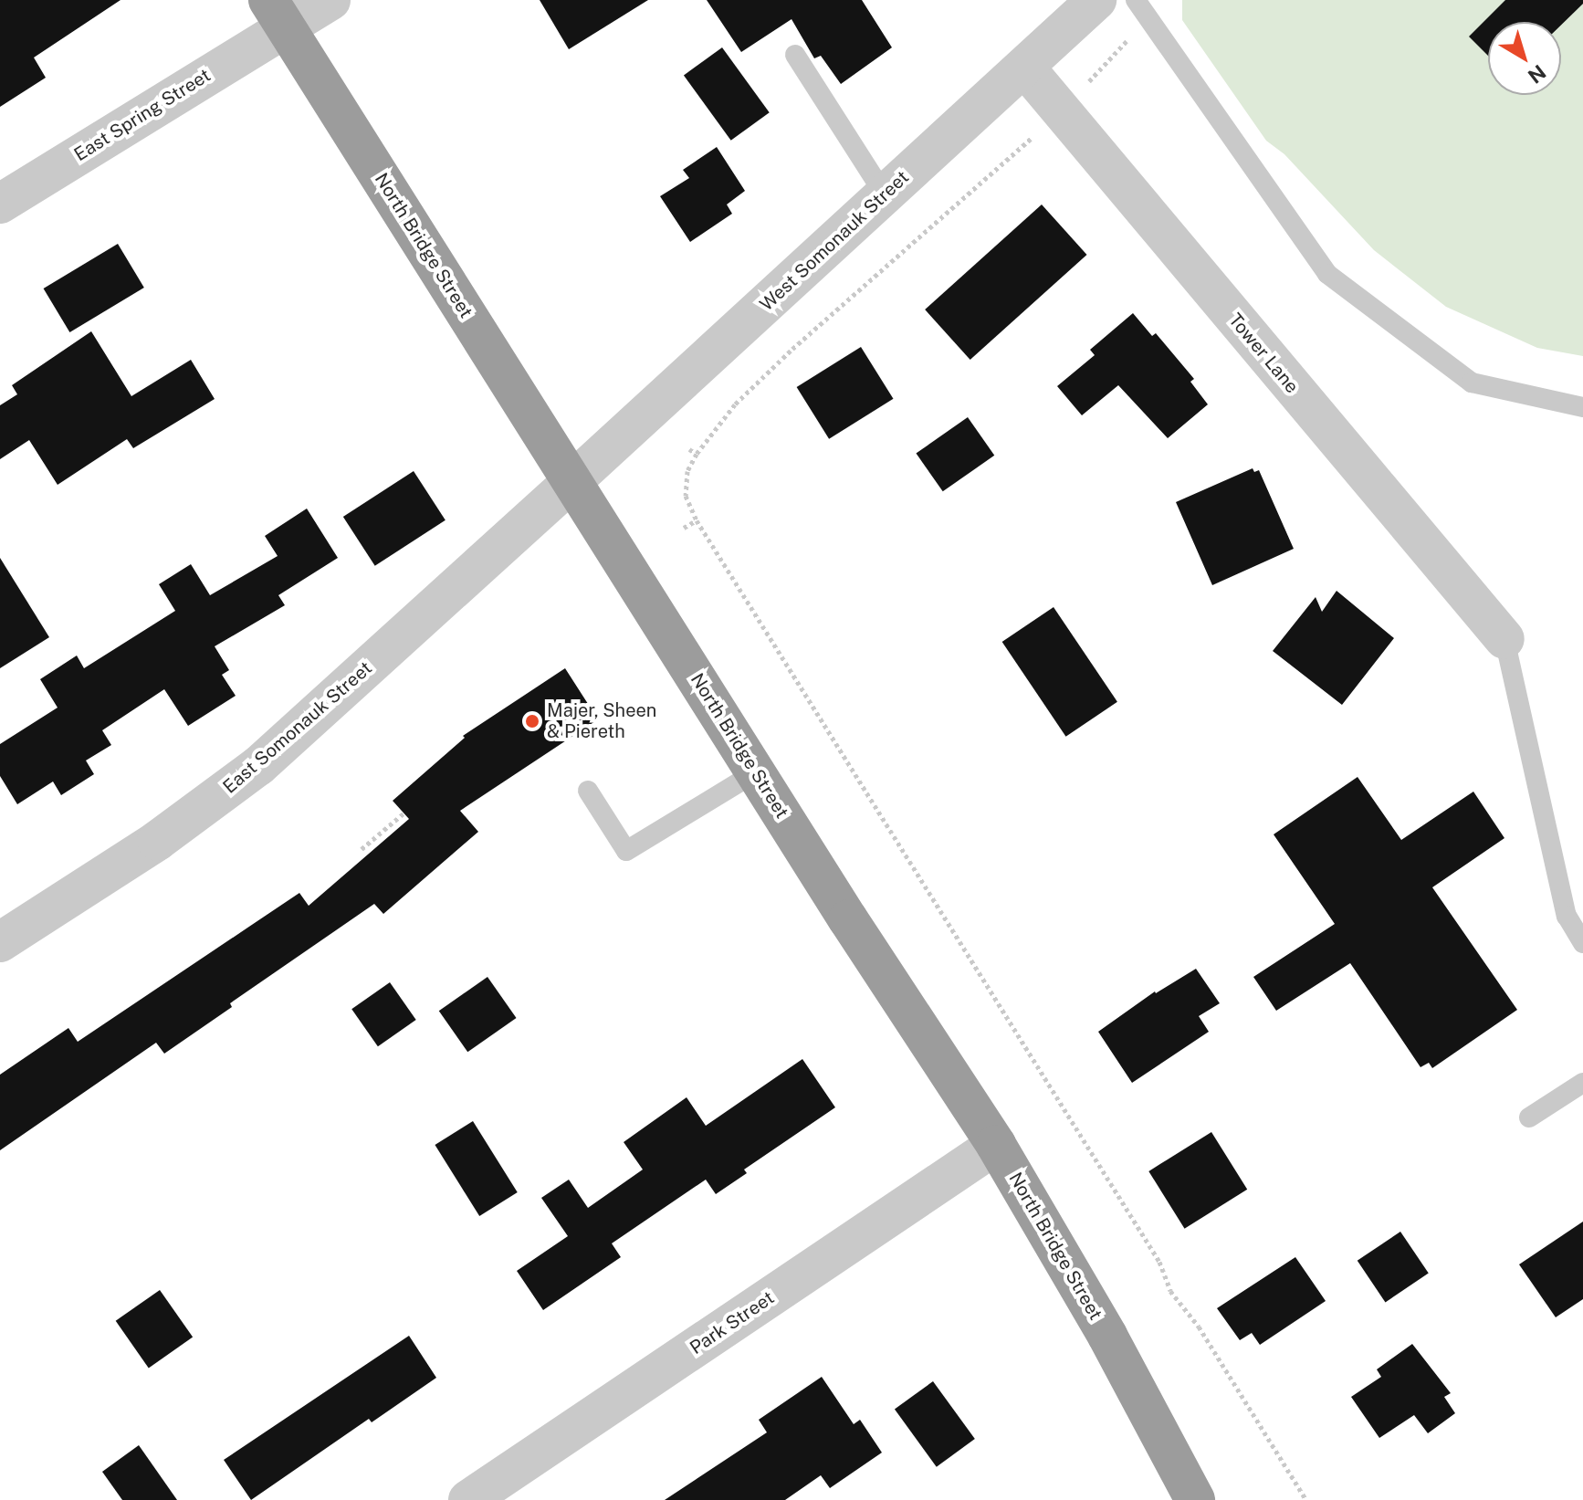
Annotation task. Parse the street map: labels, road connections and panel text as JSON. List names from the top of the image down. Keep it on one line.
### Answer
{"streets":{"highway":["North Bridge Street"],"street":["East Spring Street","West Somonauk Street","Tower Lane","East Somonauk Street","Park Street"]},"crossings":[["East Spring Street","North Bridge Street"],["West Somonauk Street","North Bridge Street"],["West Somonauk Street","Tower Lane"],["West Somonauk Street","East Somonauk Street"],["North Bridge Street","East Somonauk Street"],["North Bridge Street","Park Street"]],"places":["Majer, Sheen & Piereth"],"north":"bottom right"}
